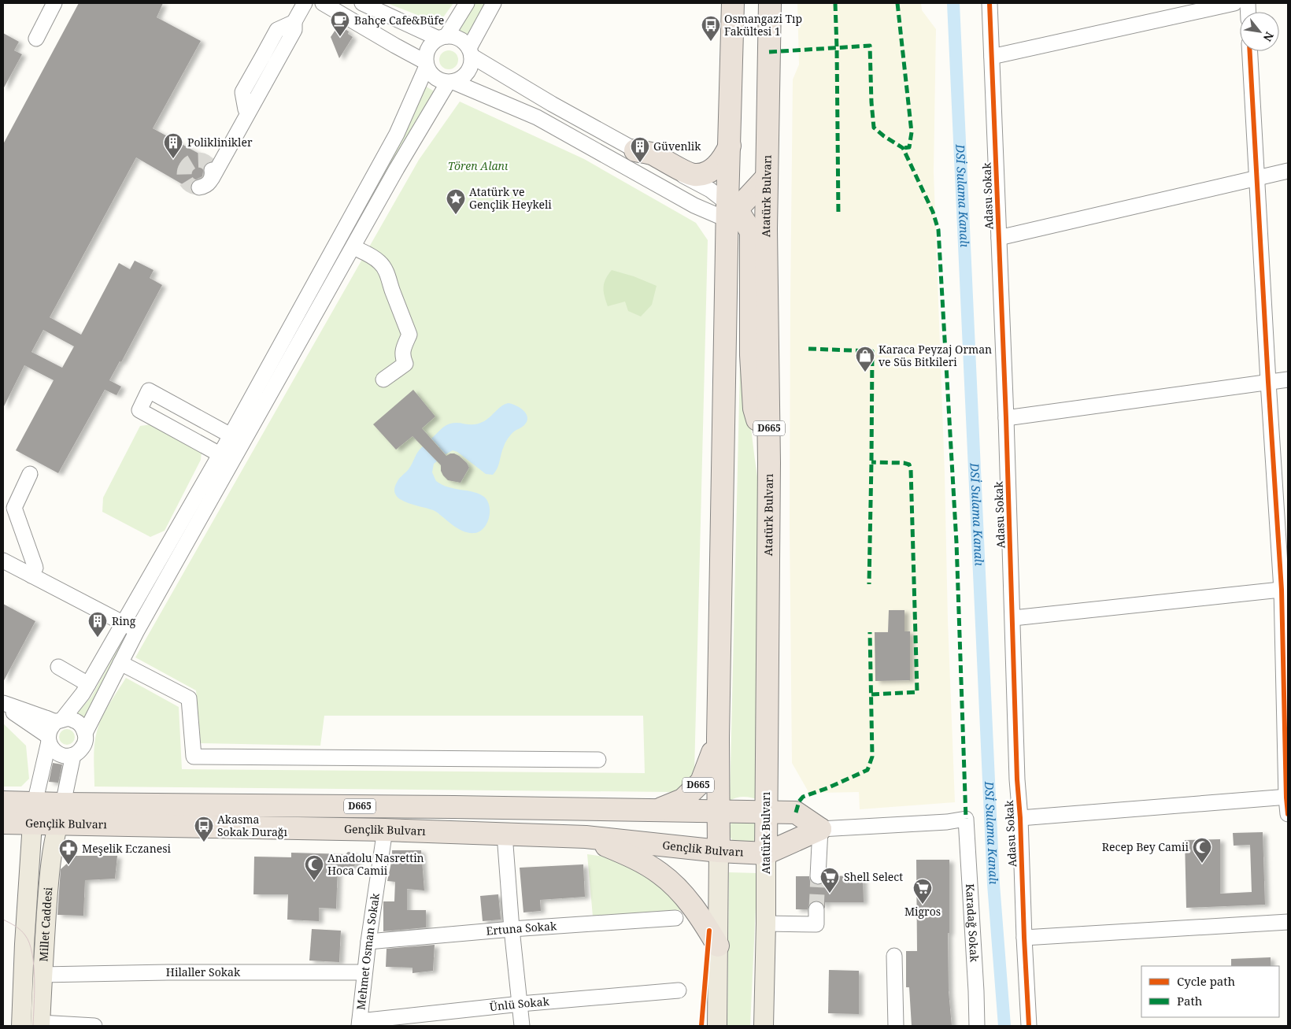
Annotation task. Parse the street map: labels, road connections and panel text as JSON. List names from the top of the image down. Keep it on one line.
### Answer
{"streets":{"highway":["Atatürk Bulvarı","D665","Gençlik Bulvarı"],"main road":["Millet Caddesi"],"street":["Adasu Sokak","Karadağ Sokak","Ertuna Sokak","Mehmet Osman Sokak","Hilaller Sokak","Ünlü Sokak"]},"crossings":[["Atatürk Bulvarı","Gençlik Bulvarı"],["D665","Gençlik Bulvarı"],["Gençlik Bulvarı","Millet Caddesi"],["Gençlik Bulvarı","Mehmet Osman Sokak"],["Millet Caddesi","Hilaller Sokak"],["Ertuna Sokak","Mehmet Osman Sokak"],["Mehmet Osman Sokak","Hilaller Sokak"],["Mehmet Osman Sokak","Ünlü Sokak"]],"water":["DSİ Sulama Kanalı"],"parks":["Tören Alanı"],"places":{"cafe":["Bahçe Cafe&Büfe"],"bus stop":["Osmangazi Tıp Fakültesi 1","Akasma Sokak Durağı"],"building":["Poliklinikler","Güvenlik","Ring"],"place":["Atatürk ve Gençlik Heykeli"],"shop":["Karaca Peyzaj Orman ve Süs Bitkileri"],"mosque":["Recep Bey Camii","Anadolu Nasrettin Hoca Camii"],"pharmacy":["Meşelik Eczanesi"],"supermarket":["Shell Select","Migros"]},"legend":["Cycle path","Path"],"north":"bottom right"}
